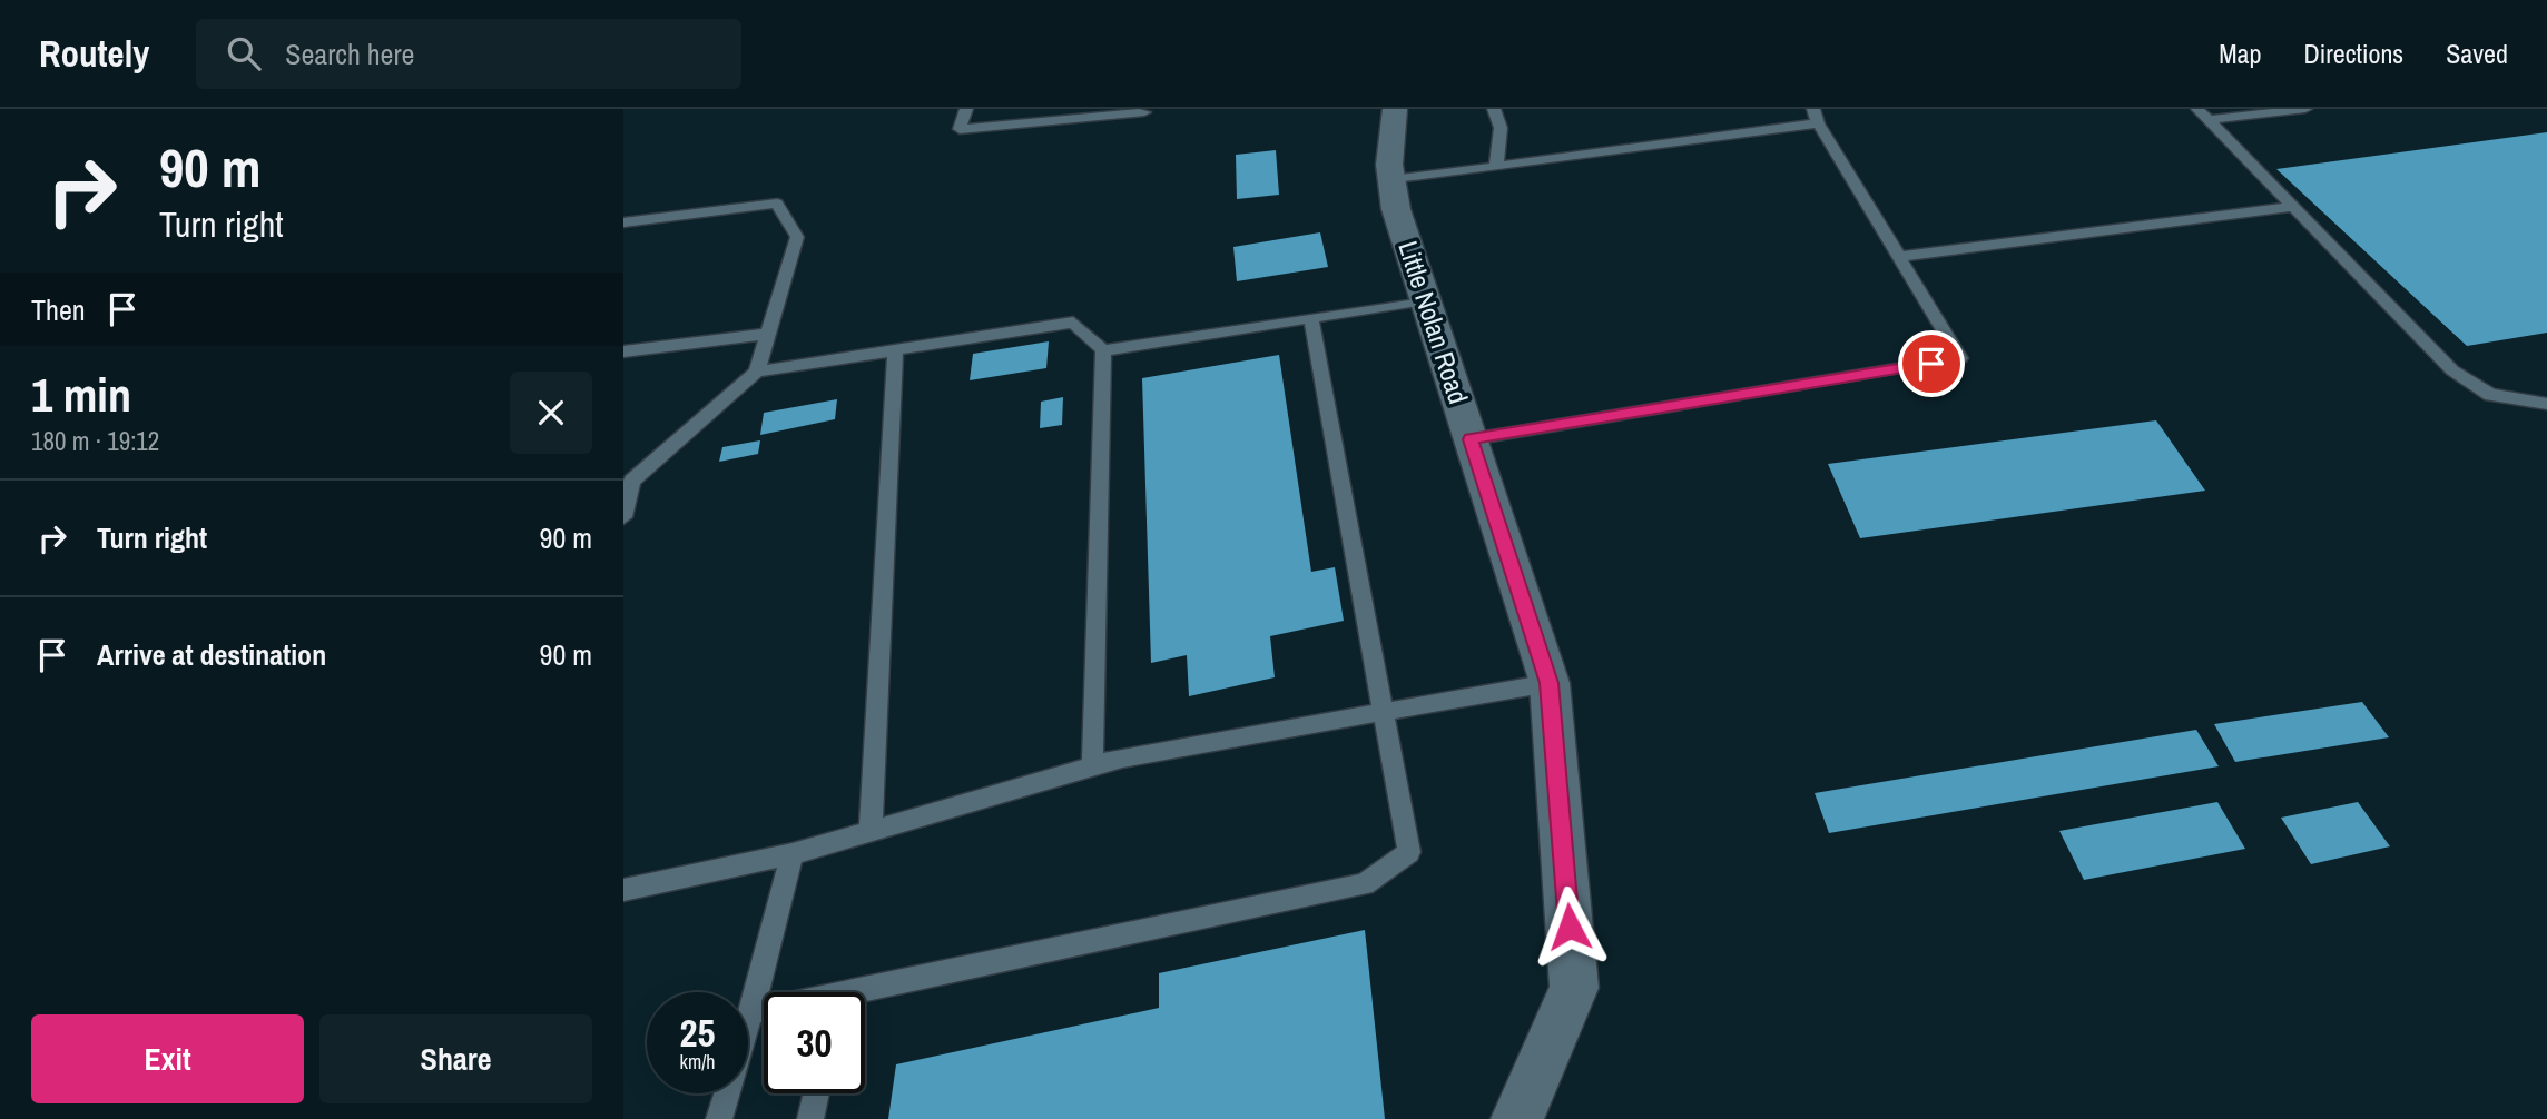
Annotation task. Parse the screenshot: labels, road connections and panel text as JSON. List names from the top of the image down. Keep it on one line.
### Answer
{"streets":{"street":["Little Nolan Road"]},"page":{"header":"Routely","search":"Search here","nav":["Map","Directions","Saved"],"turn":["90 m","Turn right"],"then":"Then","heading":["1 min","180 m · 19:12"],"list":[{"name":"Turn right","value":"90 m"},{"name":"Arrive at destination","value":"90 m"}],"speed":"25 km/h","limit":"30","buttons":["Exit","Share"]}}
